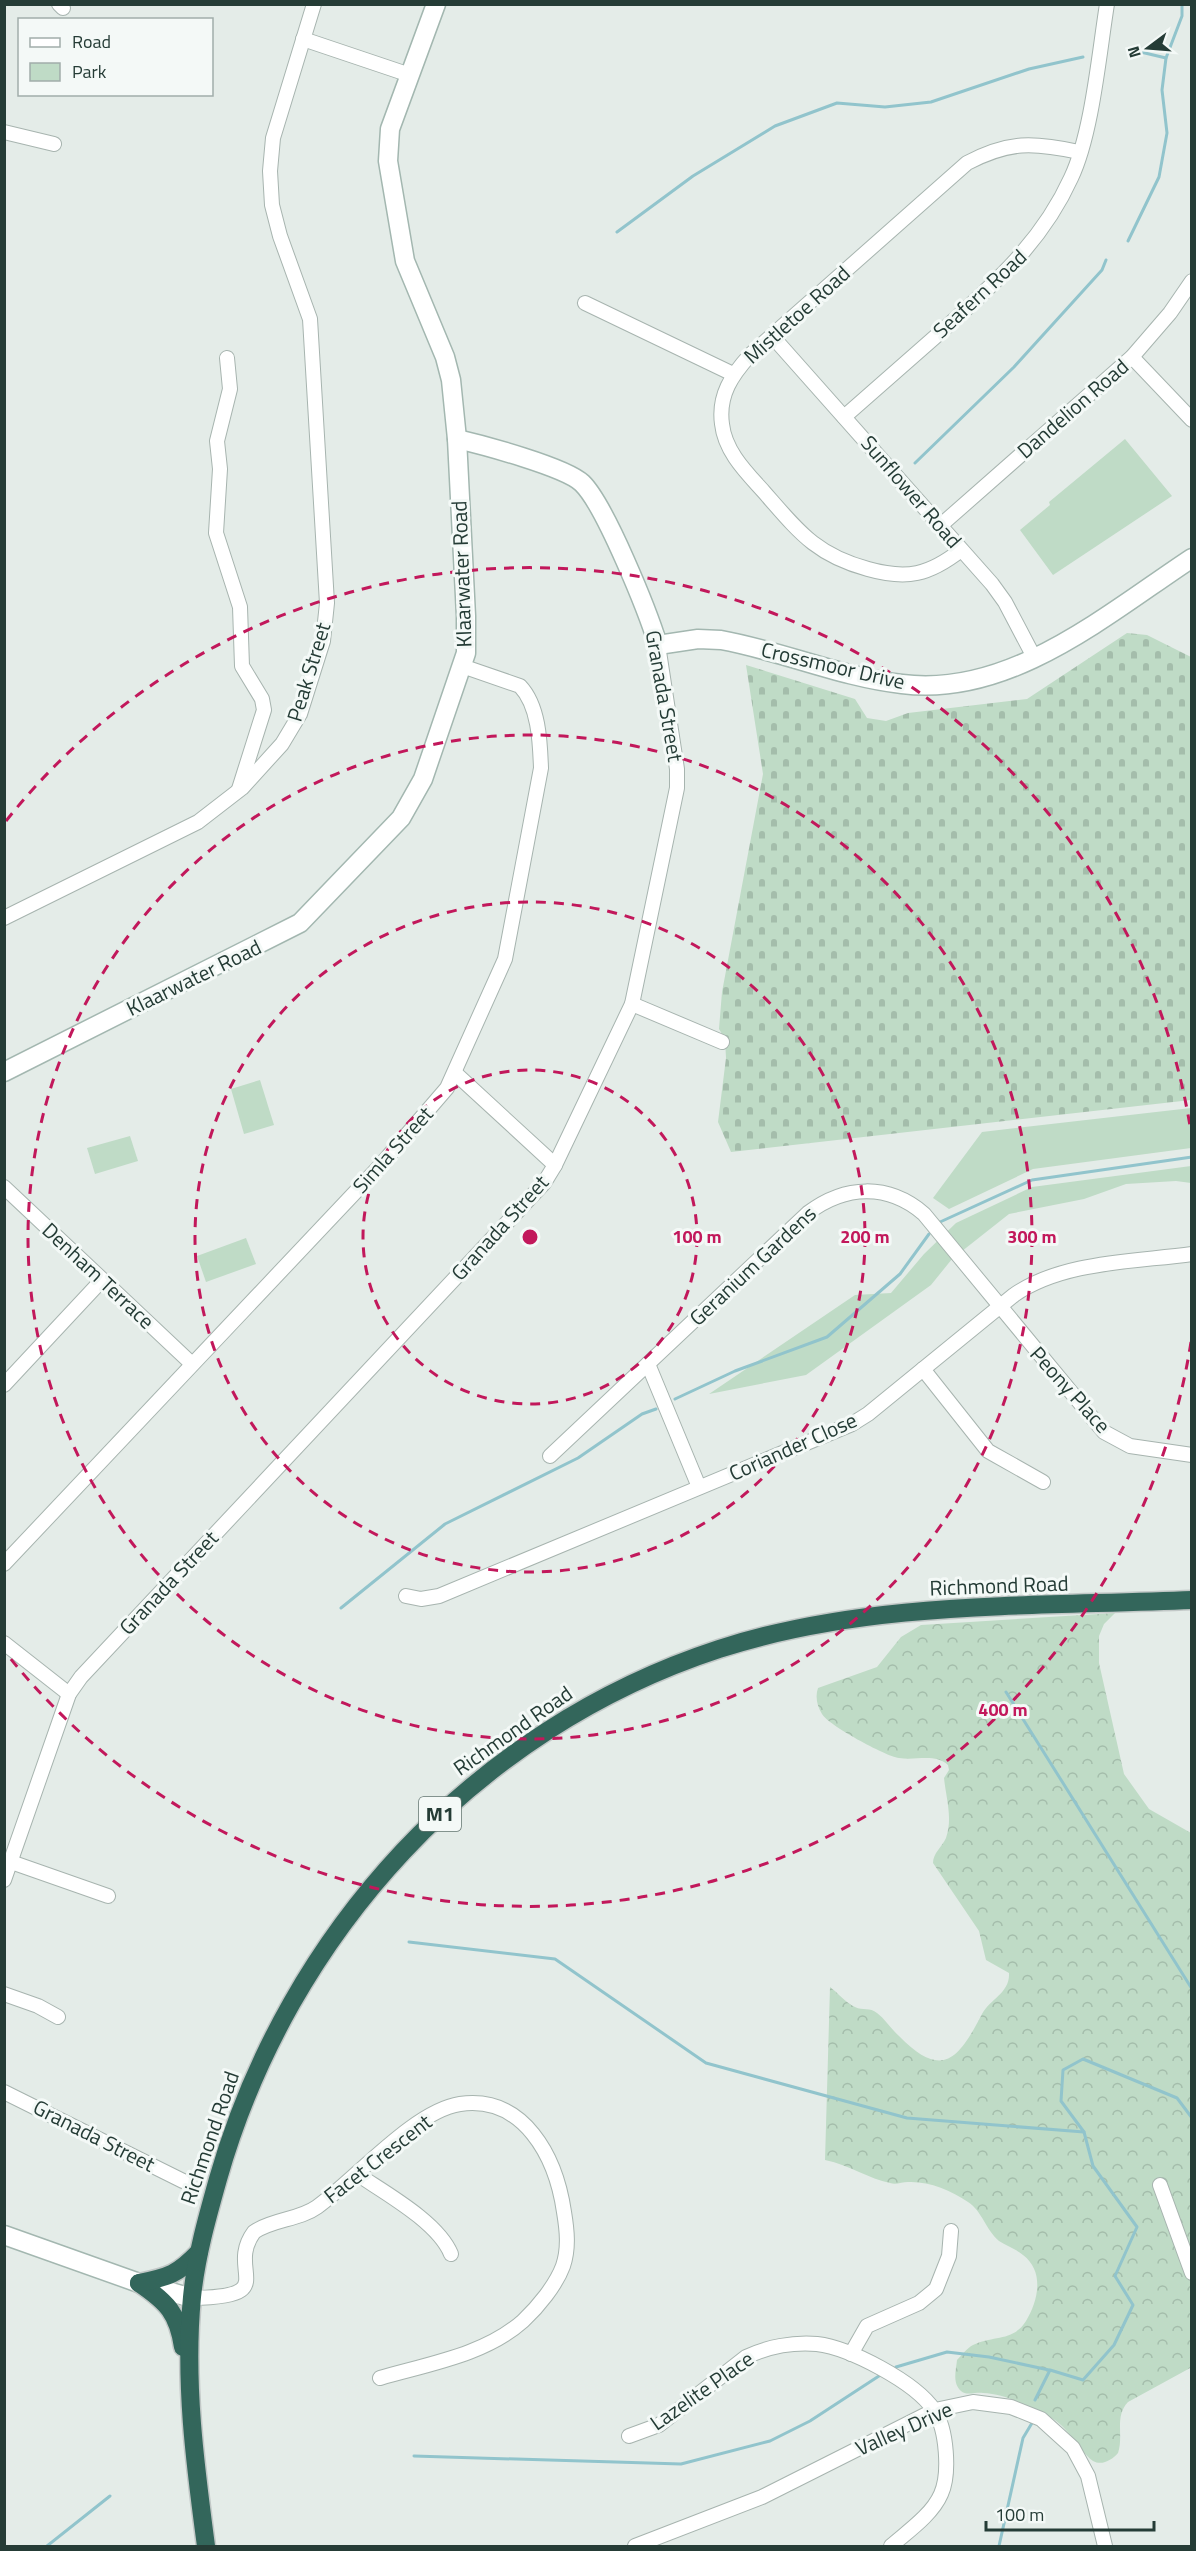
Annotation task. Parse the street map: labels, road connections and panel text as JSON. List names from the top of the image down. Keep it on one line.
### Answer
{"streets":{"highway":["Richmond Road","M1"],"street":["Seafern Road","Mistletoe Road","Dandelion Road","Sunflower Road","Klaarwater Road","Crossmoor Drive","Peak Street","Granada Street","Simla Street","Geranium Gardens","Denham Terrace","Peony Place","Coriander Close","Facet Crescent","Lazelite Place","Valley Drive"]},"crossings":[["Seafern Road","Mistletoe Road"],["Seafern Road","Sunflower Road"],["Mistletoe Road","Sunflower Road"],["Dandelion Road","Sunflower Road"],["Sunflower Road","Crossmoor Drive"],["Klaarwater Road","Granada Street"],["Klaarwater Road","Simla Street"],["Crossmoor Drive","Granada Street"],["Simla Street","Denham Terrace"],["Geranium Gardens","Peony Place"],["Geranium Gardens","Coriander Close"],["Peony Place","Coriander Close"],["Richmond Road","Facet Crescent"],["Lazelite Place","Valley Drive"]],"legend":["Road","Park"],"scale_bar":"100 m","north":"left","rings":["100 m","200 m","300 m","400 m"]}
